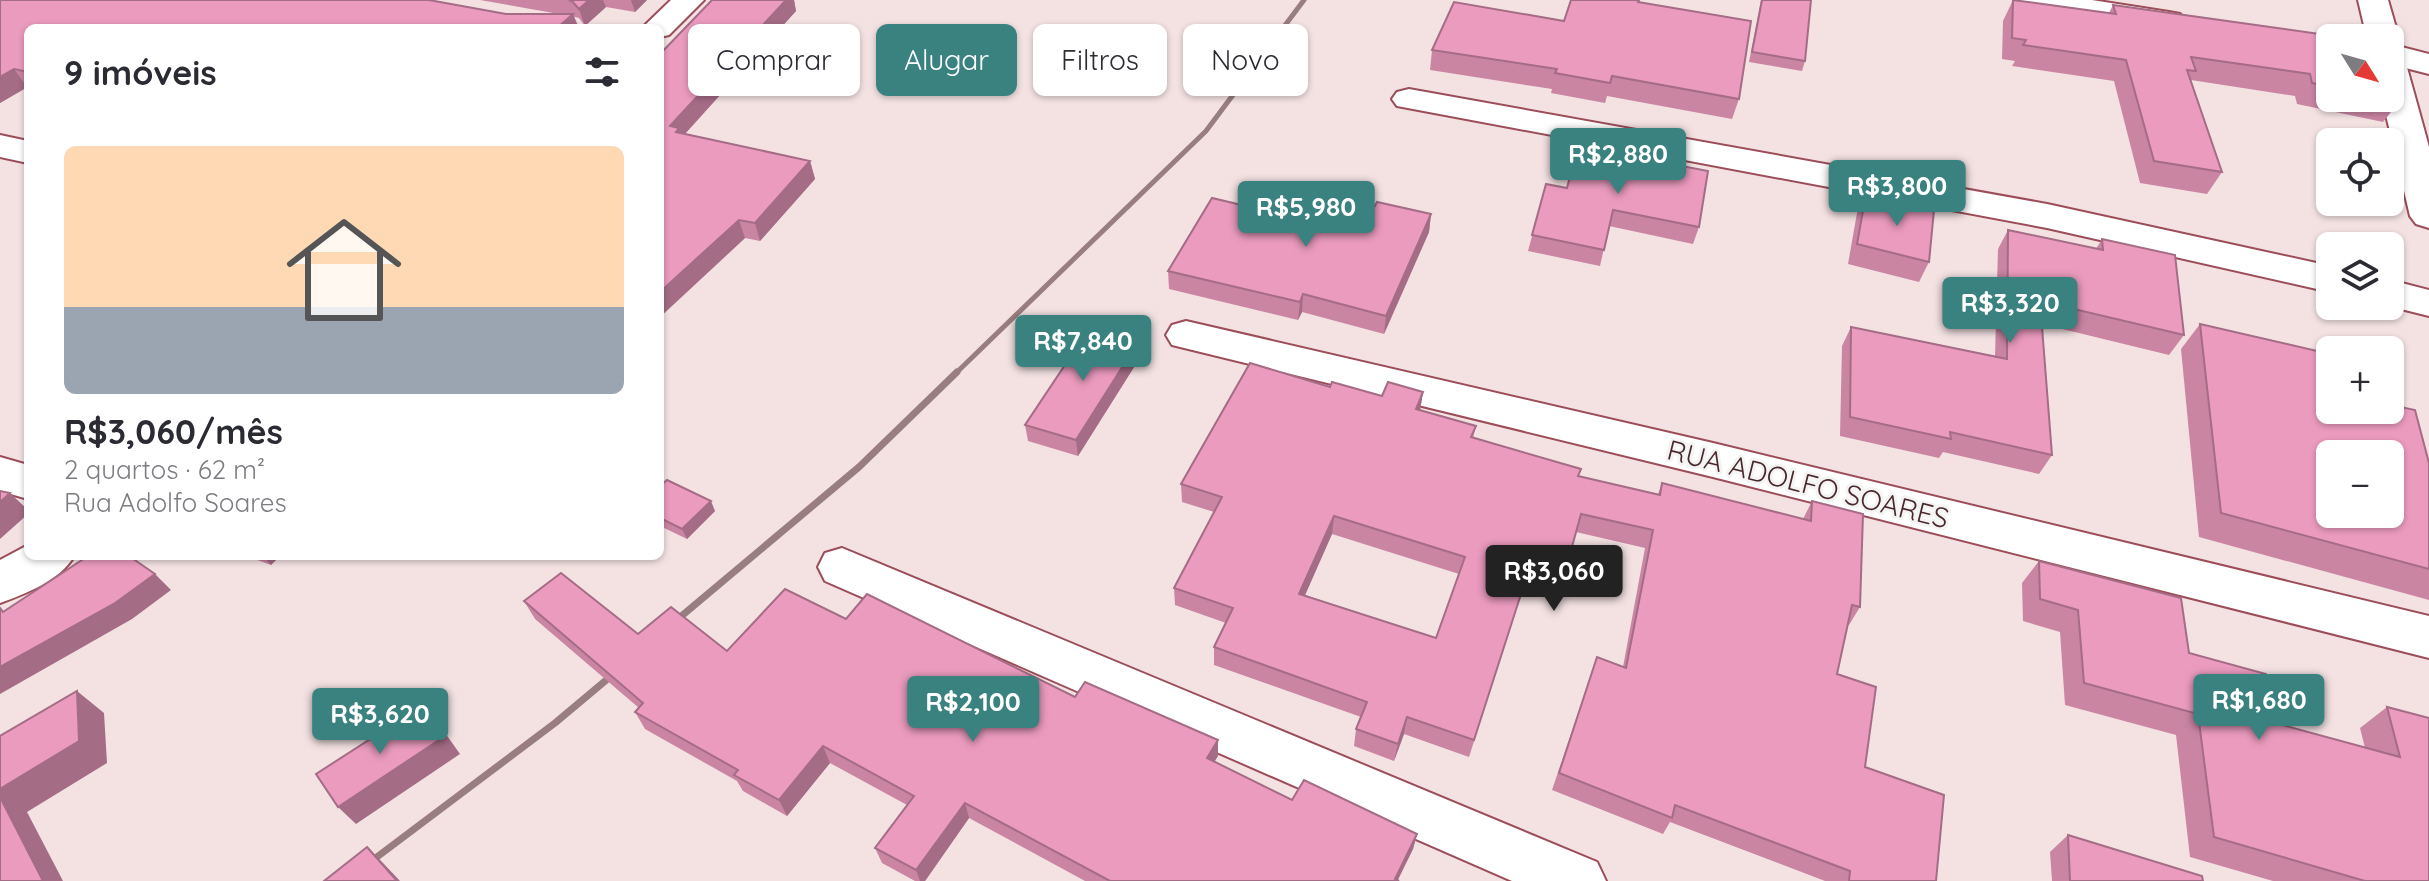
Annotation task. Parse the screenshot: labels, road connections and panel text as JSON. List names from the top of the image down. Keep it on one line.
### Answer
{"streets":{"street":["RUA ADOLFO SOARES"]},"north":"bottom right","page":{"map_buttons":["+","−"],"chip":["Comprar","Alugar","Filtros","Novo"],"heading":"9 imóveis","list":[{"name":"R$3,060/mês","note":"2 quartos · 62 m² · Rua Adolfo Soares"}],"price":["R$2,880","R$3,800","R$5,980","R$3,320","R$7,840","R$3,060","R$1,680","R$2,100","R$3,620"]}}
